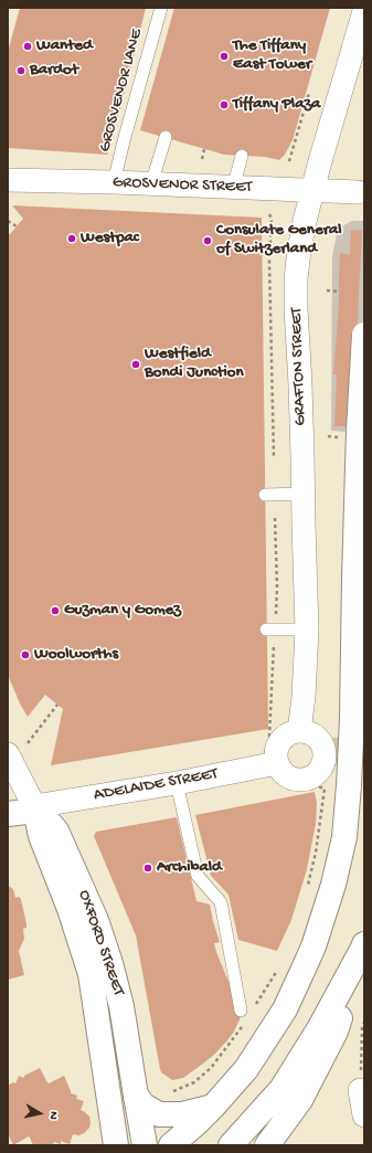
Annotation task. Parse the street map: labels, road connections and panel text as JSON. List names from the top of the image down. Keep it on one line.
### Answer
{"streets":{"main road":["OXFORD STREET"],"street":["GROSVENOR STREET","GRAFTON STREET","ADELAIDE STREET"],"lane":["GROSVENOR LANE"]},"crossings":[["GROSVENOR LANE","GROSVENOR STREET"],["GROSVENOR STREET","GRAFTON STREET"],["GRAFTON STREET","ADELAIDE STREET"],["ADELAIDE STREET","OXFORD STREET"]],"places":["Wanted","The Tiffany East Tower","Bardot","Tiffany Plaza","Westpac","Consulate General of Switzerland","Westfield Bondi Junction","Guzman y Gomez","Woolworths","Archibald"],"north":"right"}
